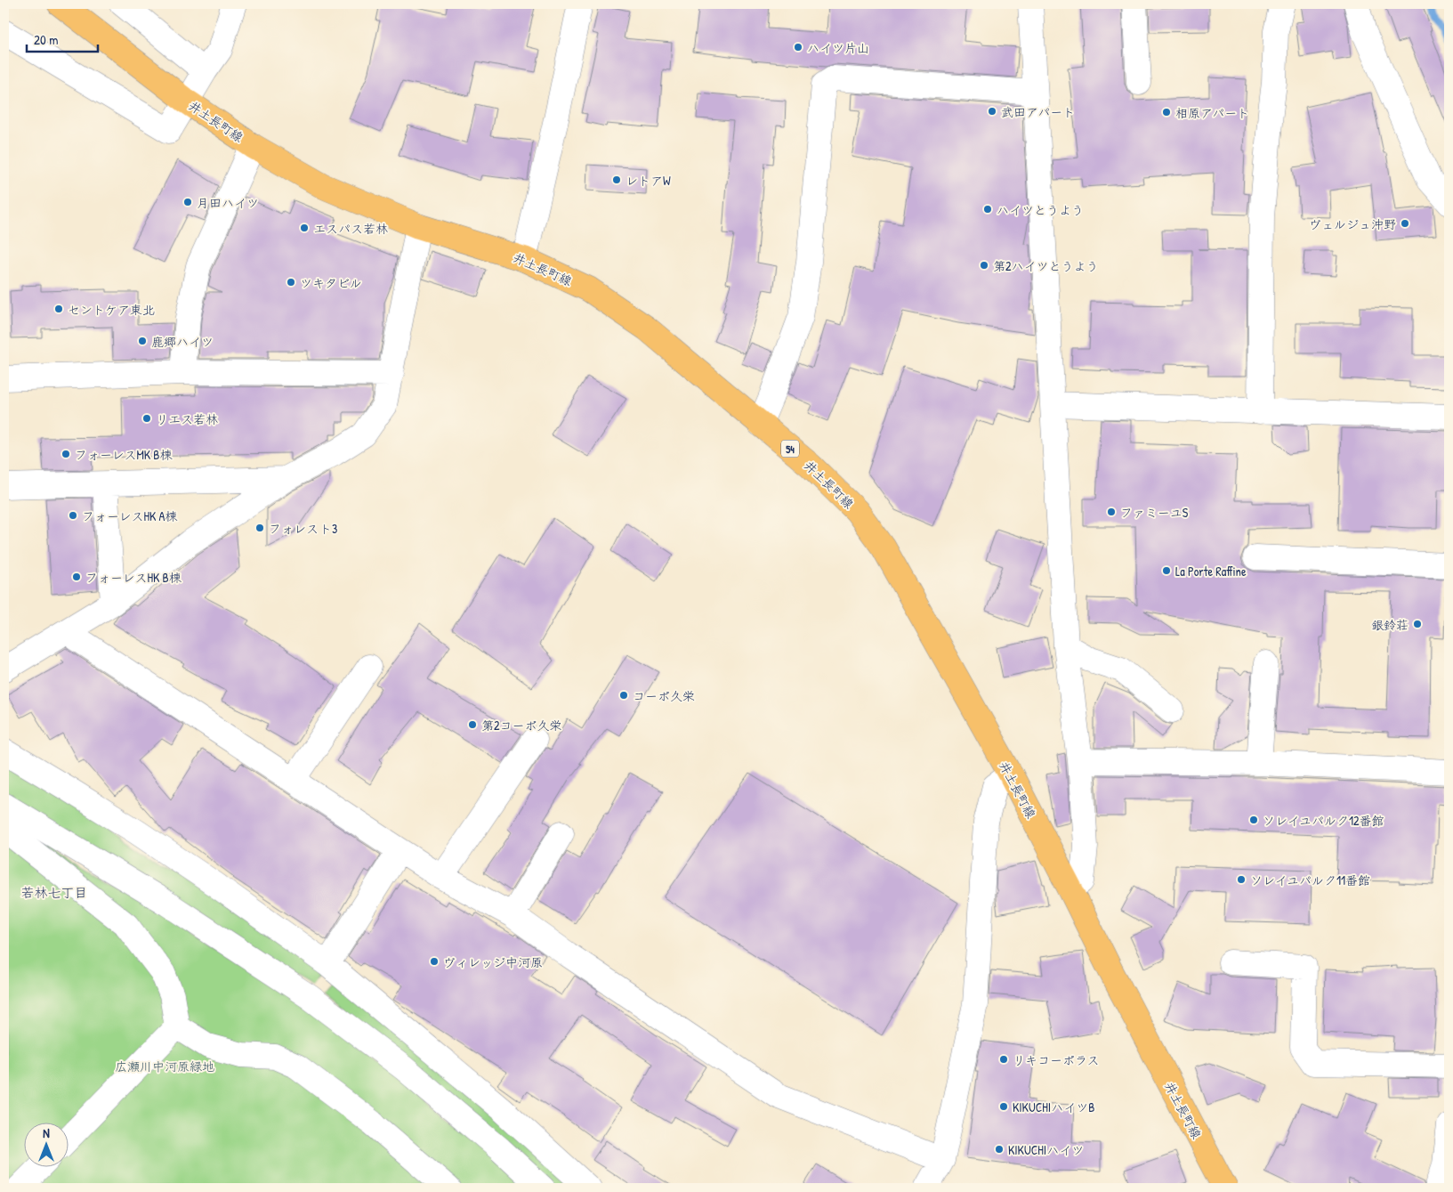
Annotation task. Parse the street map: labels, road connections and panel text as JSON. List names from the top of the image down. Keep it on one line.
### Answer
{"streets":{"main road":["井土長町線","54"]},"districts":["若林七丁目"],"parks":["広瀬川中河原緑地"],"places":["ハイツ片山","武田アパート","相原アパート","レトアW","月田ハイツ","ハイツとうよう","ヴェルジュ沖野","エスパス若林","第2ハイツとうよう","ツキタビル","セントケア東北","鹿郷ハイツ","リエス若林","フォーレスMK B棟","ファミーユS","フォーレスHK A棟","フォレスト3","La Porte Raffine","フォーレスHK B棟","銀鈴荘","コーポ久栄","第2コーポ久栄","ソレイユパルク12番館","ソレイユパルク11番館","ヴィレッジ中河原","リキコーポラス","KIKUCHIハイツB","KIKUCHIハイツ"],"scale_bar":"20 m","north":"top"}
